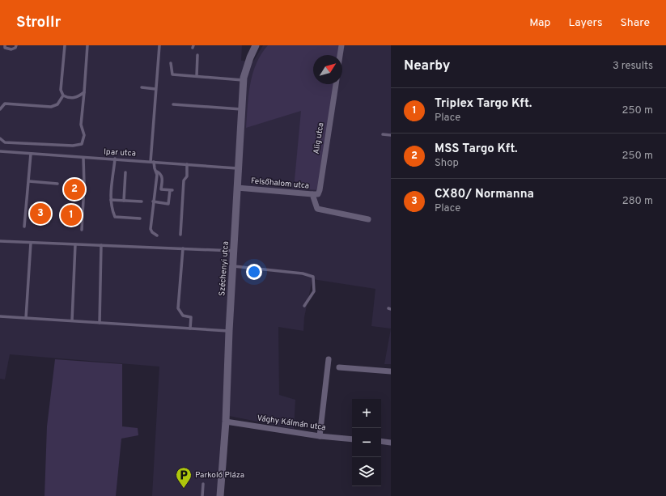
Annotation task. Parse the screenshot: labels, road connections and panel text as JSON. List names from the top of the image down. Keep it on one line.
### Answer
{"streets":{"street":["Alig utca","Felsőhalom utca","Széchenyi utca","Vághy Kálmán utca"],"lane":["Ipar utca"]},"crossings":[["Alig utca","Felsőhalom utca"],["Ipar utca","Széchenyi utca"],["Felsőhalom utca","Széchenyi utca"],["Széchenyi utca","Vághy Kálmán utca"]],"places":{"parking":["Parkoló Pláza"]},"north":"top right","page":{"header":"Strollr","nav":["Map","Layers","Share"],"heading":["Nearby","3 results"],"list":[{"mark":"1","name":"Triplex Targo Kft.","note":"Place","value":"250 m"},{"mark":"2","name":"MSS Targo Kft.","note":"Shop","value":"250 m"},{"mark":"3","name":"CX80/ Normanna","note":"Place","value":"280 m"}],"pins":["2","3","1"],"map_buttons":["+","−"]}}
